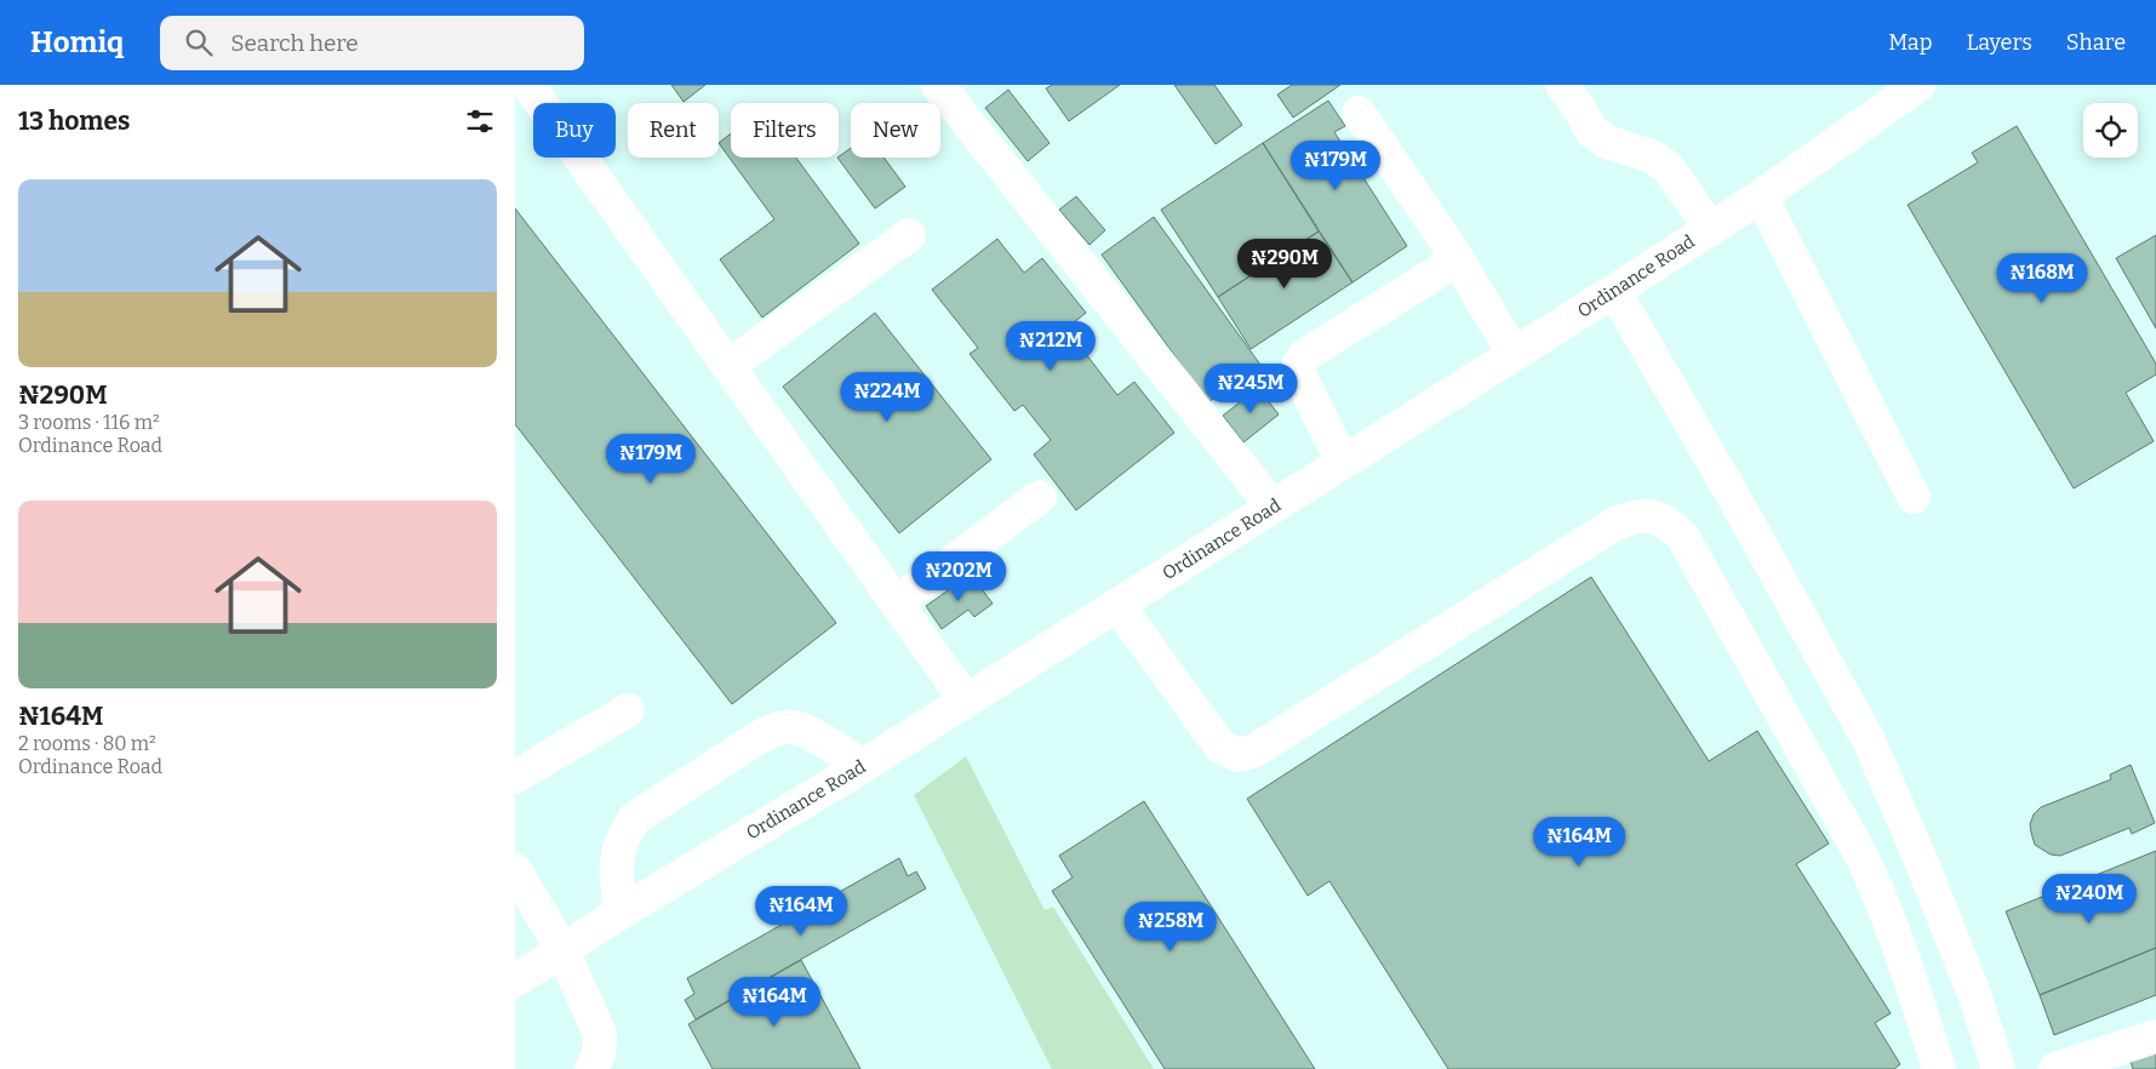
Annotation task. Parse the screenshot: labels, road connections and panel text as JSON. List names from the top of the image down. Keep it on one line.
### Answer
{"streets":{"street":["Ordinance Road"]},"page":{"header":"Homiq","search":"Search here","nav":["Map","Layers","Share"],"heading":"13 homes","chip":["Buy","Rent","Filters","New"],"price":["₦179M","₦290M","₦168M","₦212M","₦245M","₦224M","₦179M","₦202M","₦164M","₦240M","₦164M","₦258M","₦164M"],"list":[{"name":"₦290M","note":"3 rooms · 116 m² · Ordinance Road"},{"name":"₦164M","note":"2 rooms · 80 m² · Ordinance Road"}]}}
